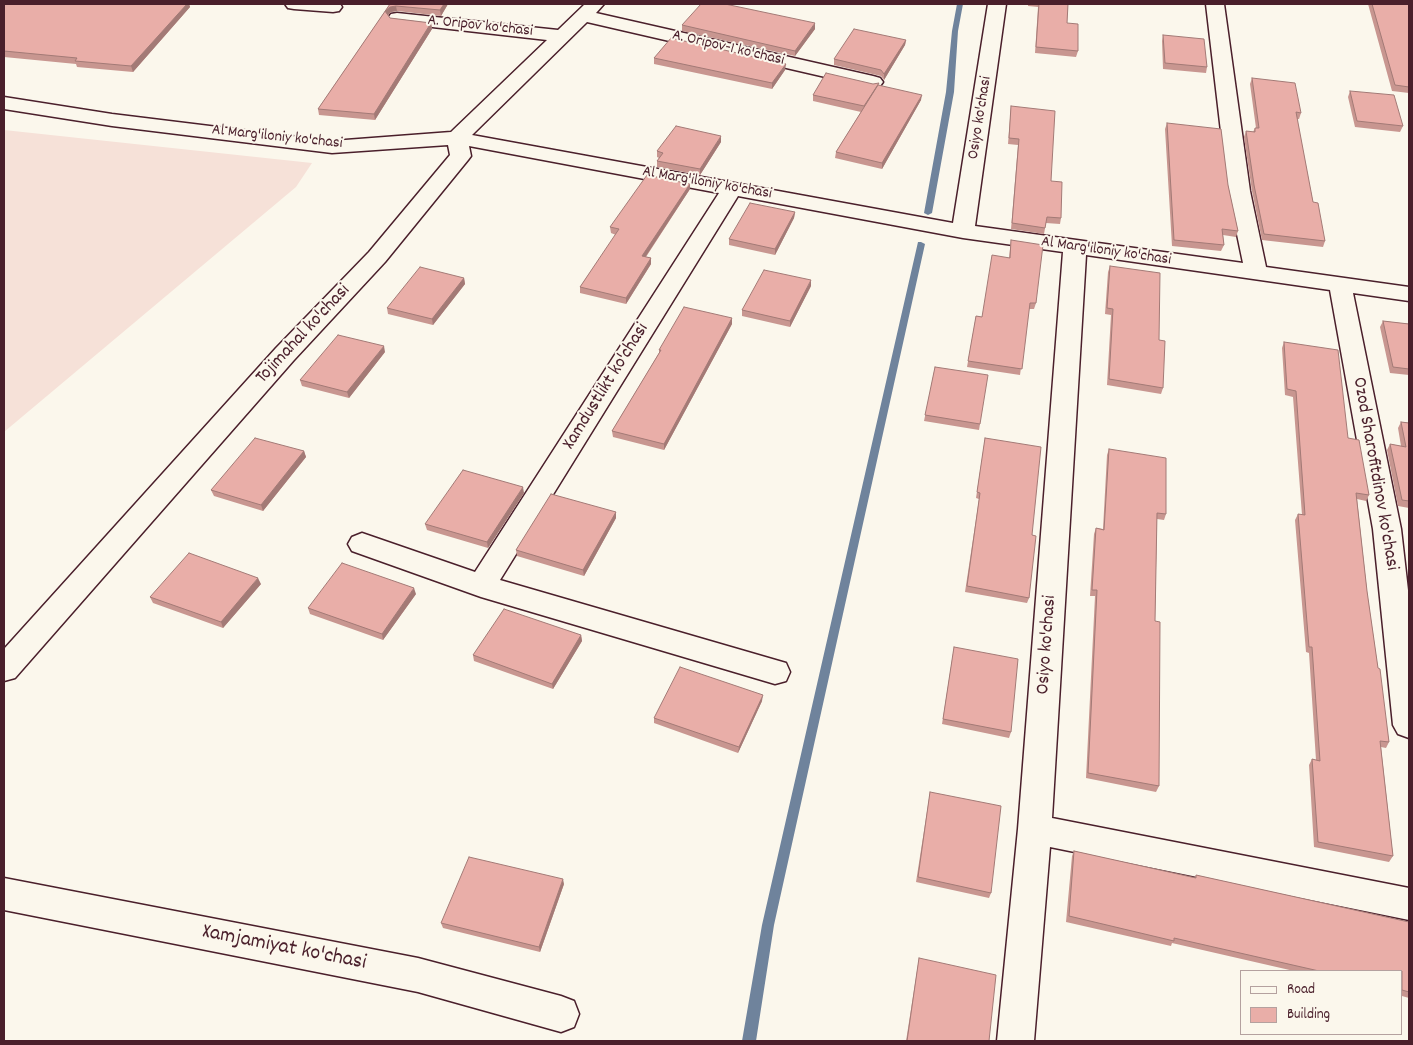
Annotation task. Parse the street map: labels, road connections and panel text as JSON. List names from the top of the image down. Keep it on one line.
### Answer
{"streets":{"street":["A. Oripov ko'chasi","A. Oripov-1 ko'chasi","Osiyo ko'chasi","Al Marg'iloniy ko'chasi","Tojimahal ko'chasi","Xamdustlikt ko'chasi","Ozod Sharofitdinov ko'chasi","Xamjamiyat ko'chasi"]},"crossings":[["Osiyo ko'chasi","Al Marg'iloniy ko'chasi"],["Al Marg'iloniy ko'chasi","Tojimahal ko'chasi"],["Al Marg'iloniy ko'chasi","Xamdustlikt ko'chasi"],["Al Marg'iloniy ko'chasi","Ozod Sharofitdinov ko'chasi"]],"legend":["Road","Building"]}
